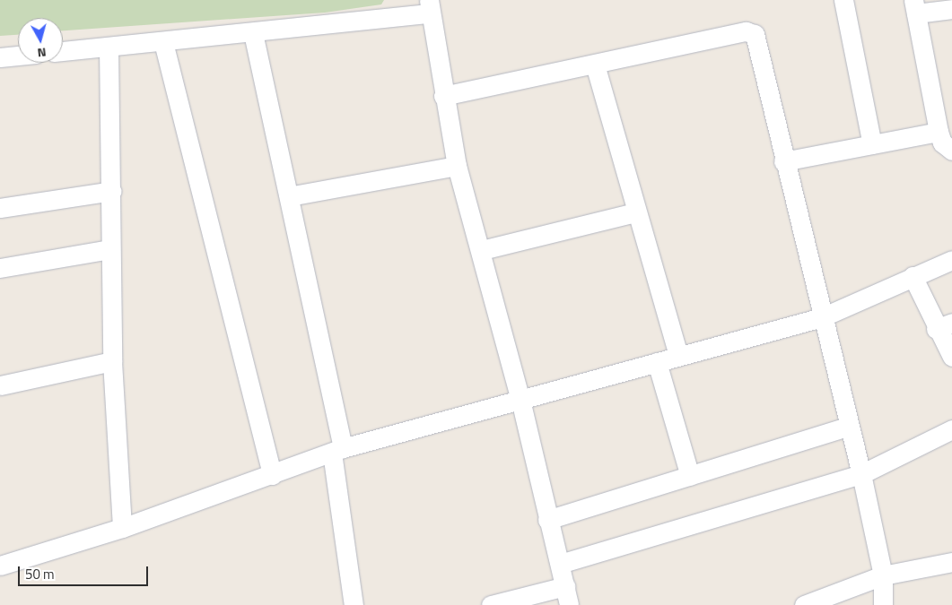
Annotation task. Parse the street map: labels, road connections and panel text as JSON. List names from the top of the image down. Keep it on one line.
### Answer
{"scale_bar":"50 m","north":"bottom"}
